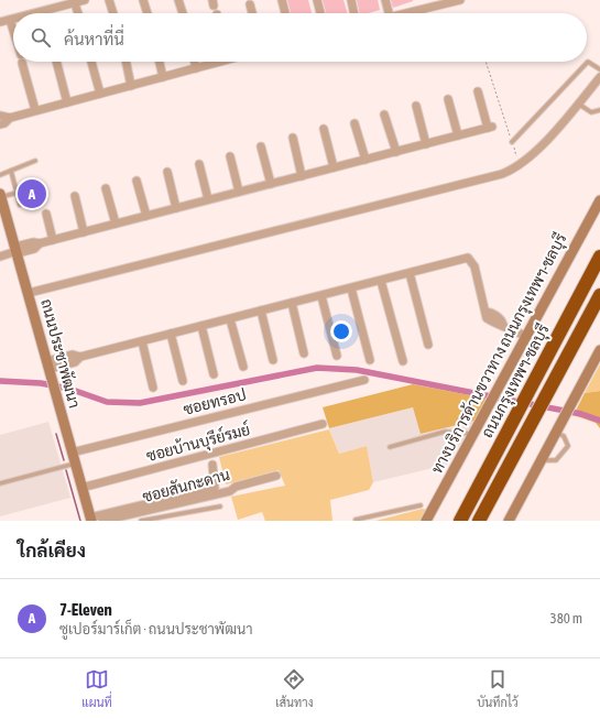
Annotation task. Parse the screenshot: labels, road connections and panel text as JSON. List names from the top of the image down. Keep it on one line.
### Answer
{"streets":{"highway":["ถนนกรุงเทพฯ-ชลบุรี"],"main road":["ถนนประชาพัฒนา","ทางบริการด้านขวาทาง ถนนกรุงเทพฯ-ชลบุรี"],"street":["ซอยทรอป","ซอยบ้านบุรีย์รมย์","ซอยสันกะดาน"]},"crossings":[["ถนนประชาพัฒนา","ซอยทรอป"],["ถนนประชาพัฒนา","ซอยบ้านบุรีย์รมย์"]],"page":{"search":"ค้นหาที่นี่","pins":"A","heading":"ใกล้เคียง","list":[{"mark":"A","name":"7-Eleven","note":"ซูเปอร์มาร์เก็ต · ถนนประชาพัฒนา","value":"380 m"}],"nav":["แผนที่","เส้นทาง","บันทึกไว้"]}}
